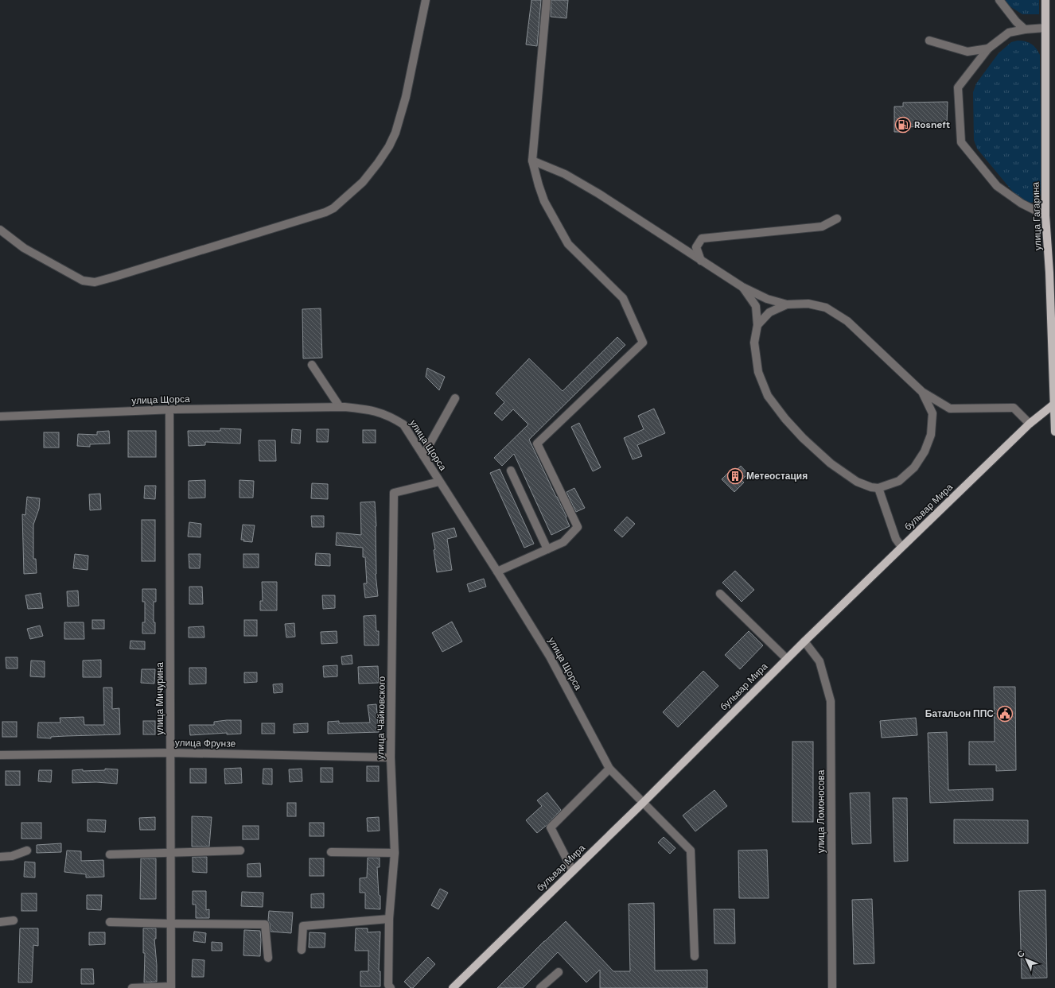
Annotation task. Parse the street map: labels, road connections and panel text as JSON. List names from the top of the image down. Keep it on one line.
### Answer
{"streets":{"main road":["улица Гагарина","бульвар Мира"],"street":["улица Щорса","улица Мичурина","улица Чайковского","улица Фрунзе","улица Ломоносова"]},"crossings":[["улица Гагарина","бульвар Мира"],["улица Щорса","бульвар Мира"],["улица Щорса","улица Мичурина"],["улица Щорса","улица Чайковского"],["бульвар Мира","улица Ломоносова"],["улица Мичурина","улица Фрунзе"],["улица Чайковского","улица Фрунзе"]],"places":{"fuel station":["Rosneft"],"building":["Метеостация"],"public building":["Батальон ППС"]},"north":"top left"}
